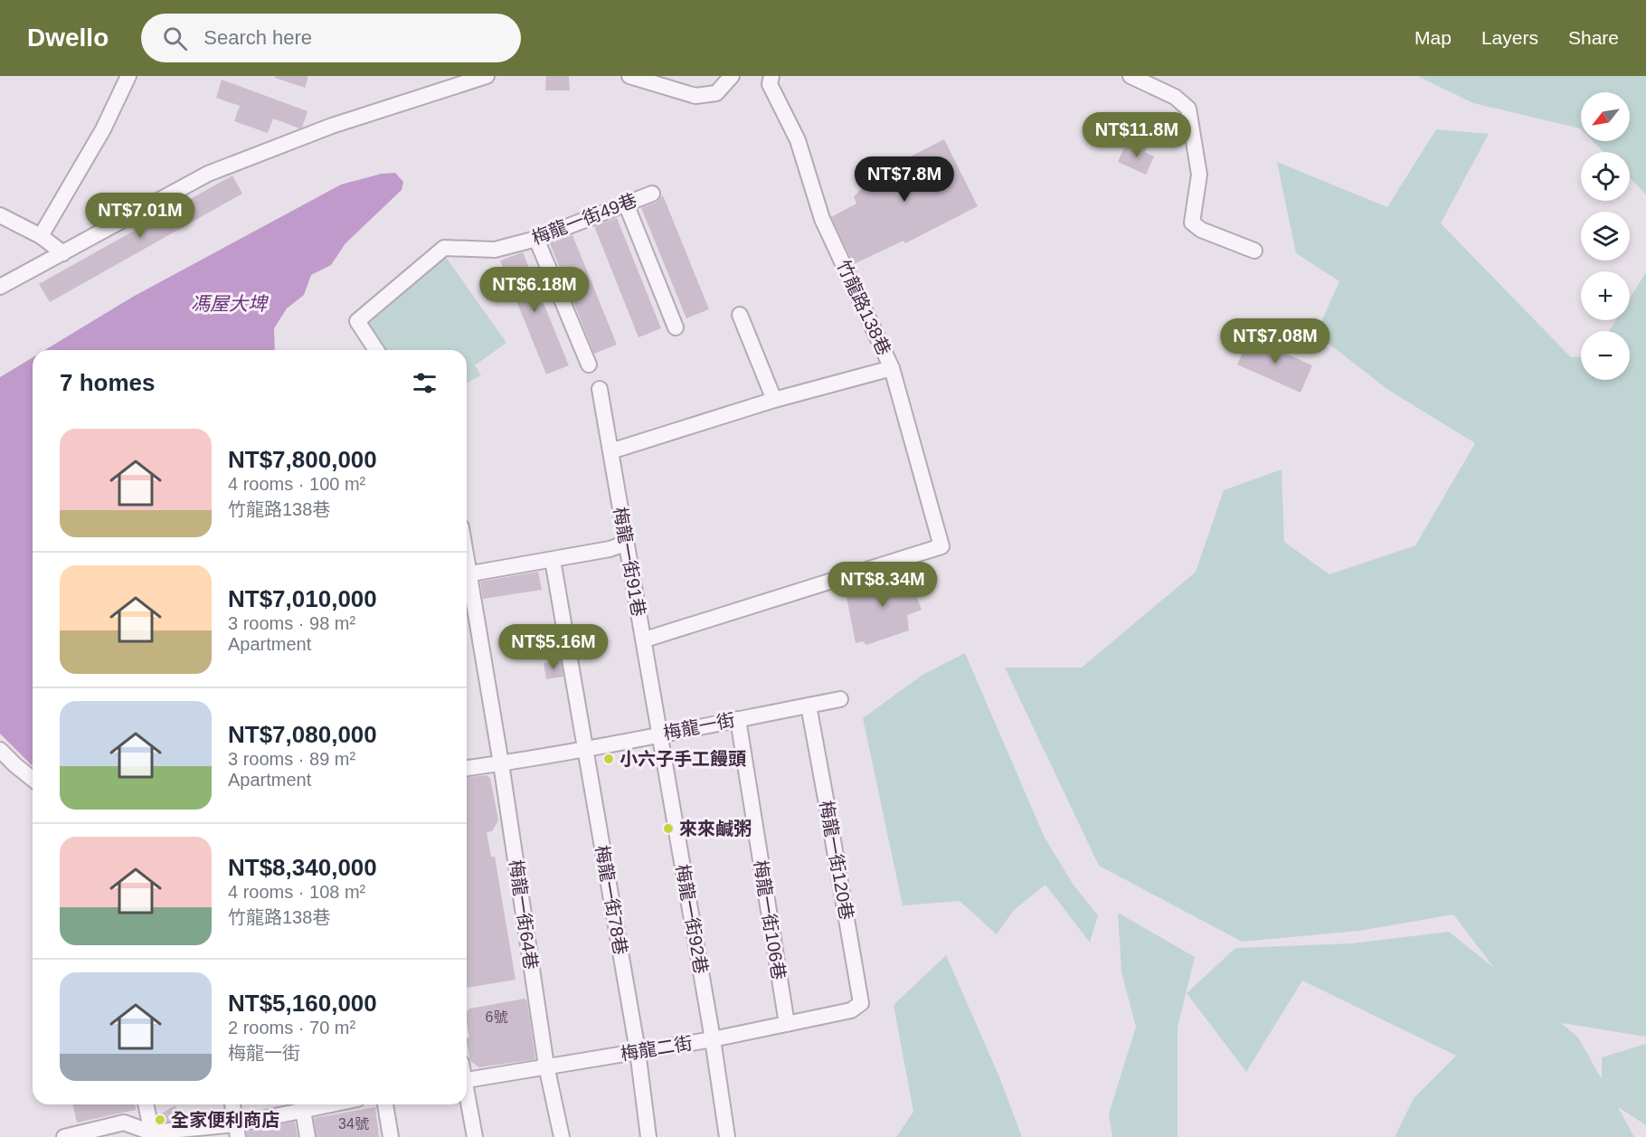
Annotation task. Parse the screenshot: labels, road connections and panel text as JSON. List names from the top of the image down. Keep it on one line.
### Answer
{"streets":{"street":["梅龍一街49巷","竹龍路138巷","梅龍一街91巷","梅龍一街","梅龍一街120巷","梅龍一街78巷","梅龍一街64巷","梅龍一街92巷","梅龍一街106巷","梅龍二街"]},"crossings":[["竹龍路138巷","梅龍一街91巷"],["梅龍一街91巷","梅龍一街"],["梅龍一街91巷","梅龍一街92巷"],["梅龍一街","梅龍一街120巷"],["梅龍一街","梅龍一街78巷"],["梅龍一街","梅龍一街64巷"],["梅龍一街","梅龍一街92巷"],["梅龍一街","梅龍一街106巷"],["梅龍一街120巷","梅龍二街"],["梅龍一街78巷","梅龍二街"],["梅龍一街64巷","梅龍二街"],["梅龍一街92巷","梅龍二街"],["梅龍一街106巷","梅龍二街"]],"water":["馮屋大埤"],"places":["小六子手工饅頭","來來鹹粥","全家便利商店"],"house_numbers":["6號","34號"],"north":"bottom left","page":{"header":"Dwello","search":"Search here","nav":["Map","Layers","Share"],"map_buttons":["+","−"],"price":["NT$11.8M","NT$7.8M","NT$7.01M","NT$6.18M","NT$7.08M","NT$8.34M","NT$5.16M"],"heading":"7 homes","list":[{"name":"NT$7,800,000","note":"4 rooms · 100 m² · 竹龍路138巷"},{"name":"NT$7,010,000","note":"3 rooms · 98 m² · Apartment"},{"name":"NT$7,080,000","note":"3 rooms · 89 m² · Apartment"},{"name":"NT$8,340,000","note":"4 rooms · 108 m² · 竹龍路138巷"},{"name":"NT$5,160,000","note":"2 rooms · 70 m² · 梅龍一街"}]}}
